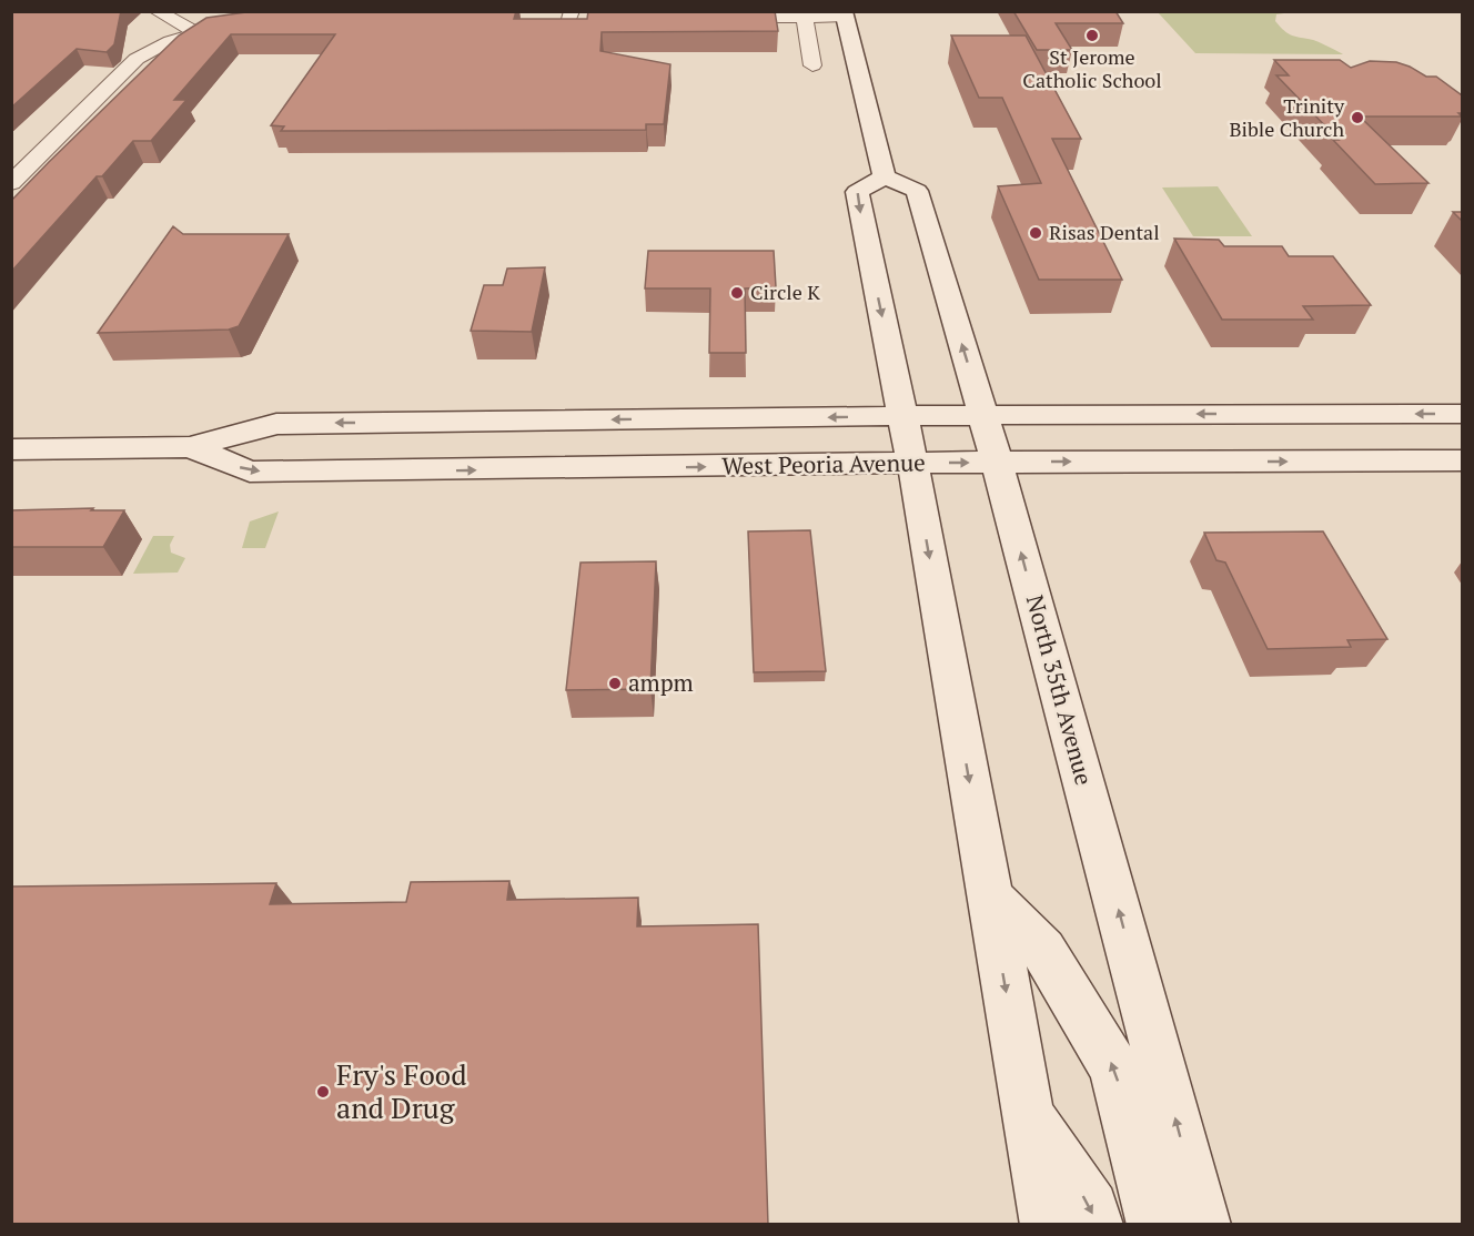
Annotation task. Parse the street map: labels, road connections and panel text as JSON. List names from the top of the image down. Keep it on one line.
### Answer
{"streets":{"main road":["West Peoria Avenue","North 35th Avenue"]},"crossings":[["West Peoria Avenue","North 35th Avenue"]],"places":["St Jerome Catholic School","Trinity Bible Church","Risas Dental","Circle K","ampm","Fry's Food and Drug"]}
